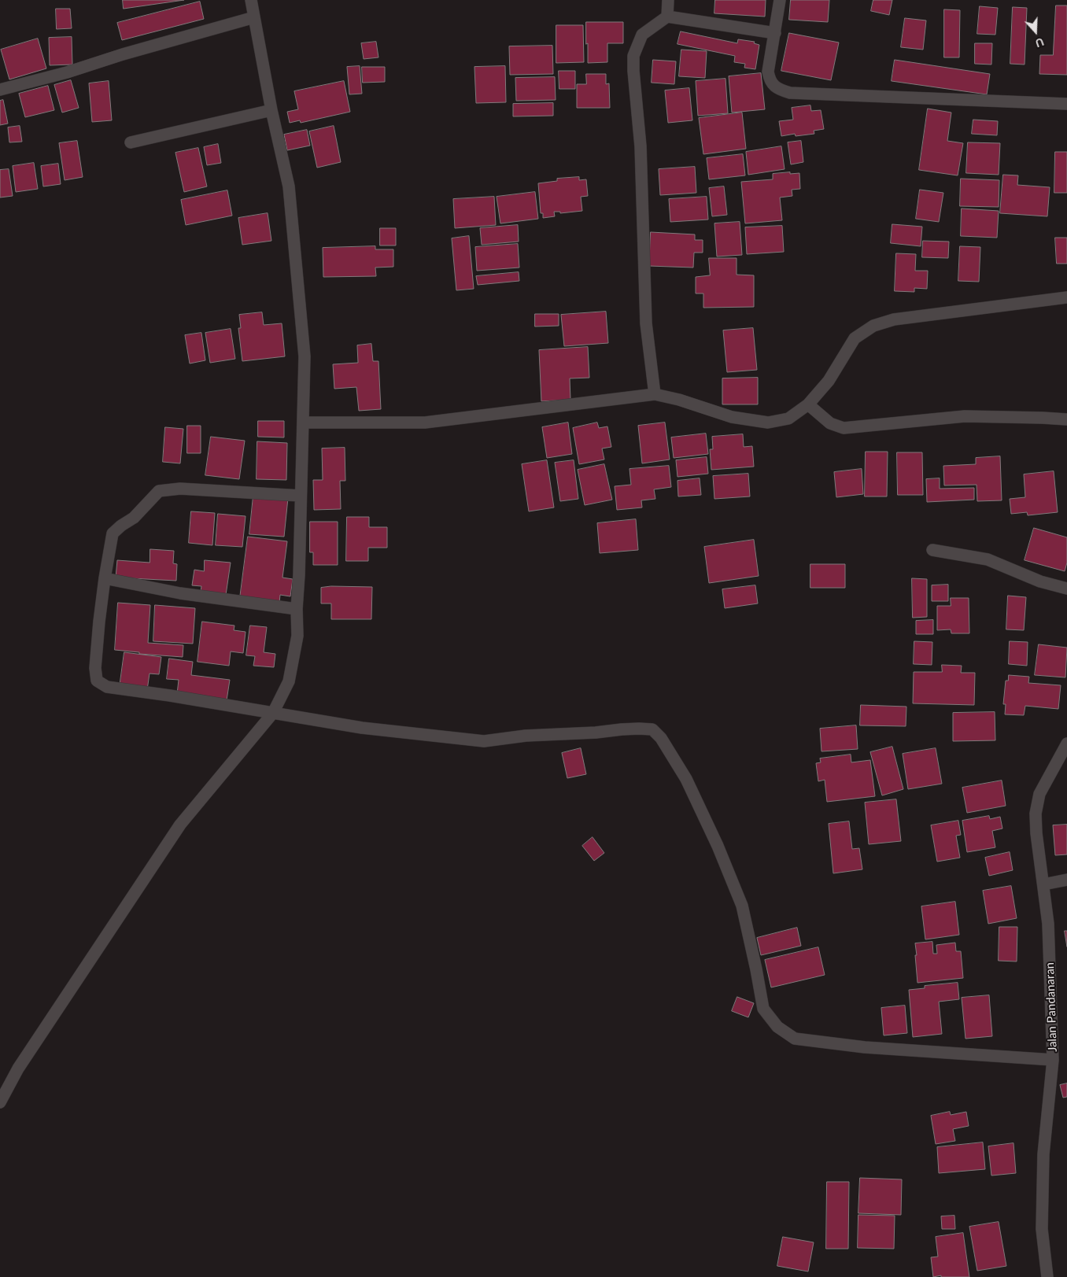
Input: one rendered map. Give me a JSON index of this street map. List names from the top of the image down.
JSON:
{
  "streets": {
    "street": ["Jalan Pandanaran"]
  },
  "north": "bottom"
}
